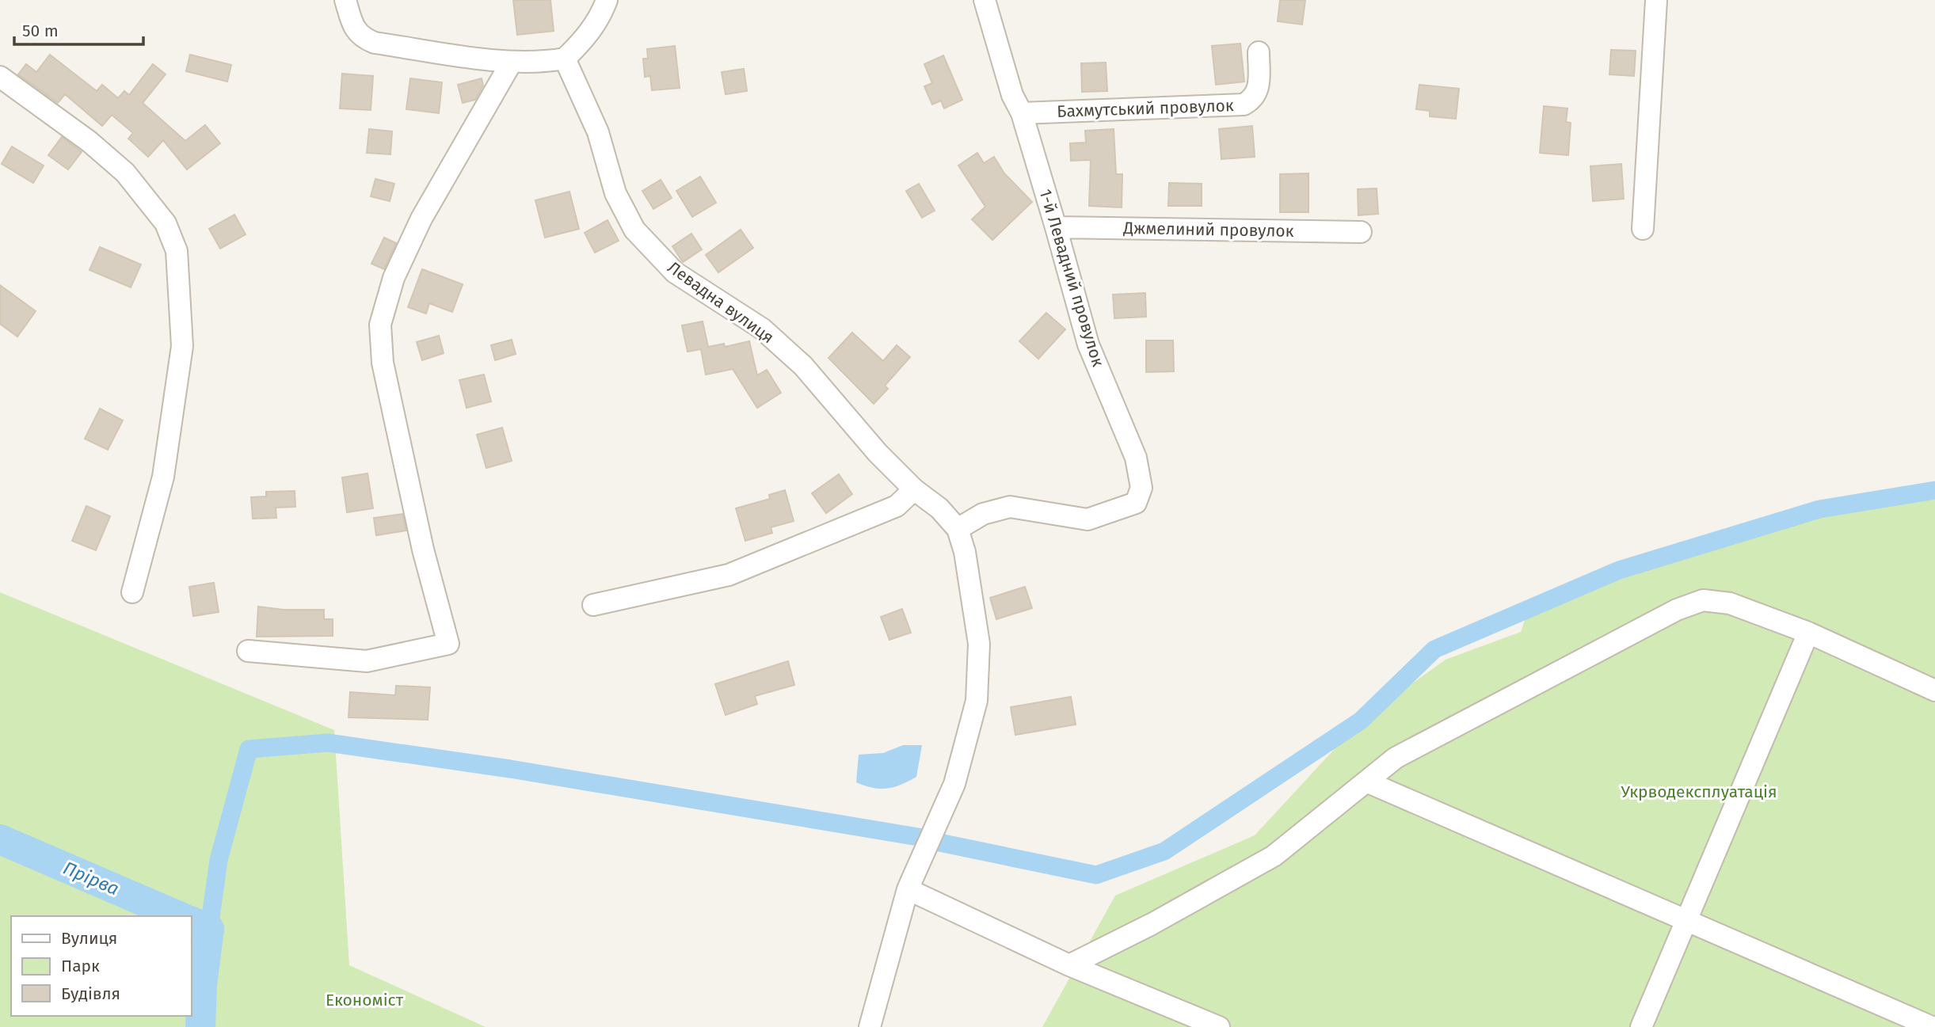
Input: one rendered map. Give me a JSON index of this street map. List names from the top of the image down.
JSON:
{
  "streets": {
    "street": [
      "Бахмутський провулок",
      "Джмелиний провулок",
      "1-й Левадний провулок",
      "Левадна вулиця"
    ]
  },
  "crossings": [
    ["Бахмутський провулок", "1-й Левадний провулок"],
    ["Джмелиний провулок", "1-й Левадний провулок"],
    ["1-й Левадний провулок", "Левадна вулиця"]
  ],
  "water": ["Прірва"],
  "parks": ["Укрводексплуатація", "Економіст"],
  "legend": ["Вулиця", "Парк", "Будівля"],
  "scale_bar": "50 m"
}
